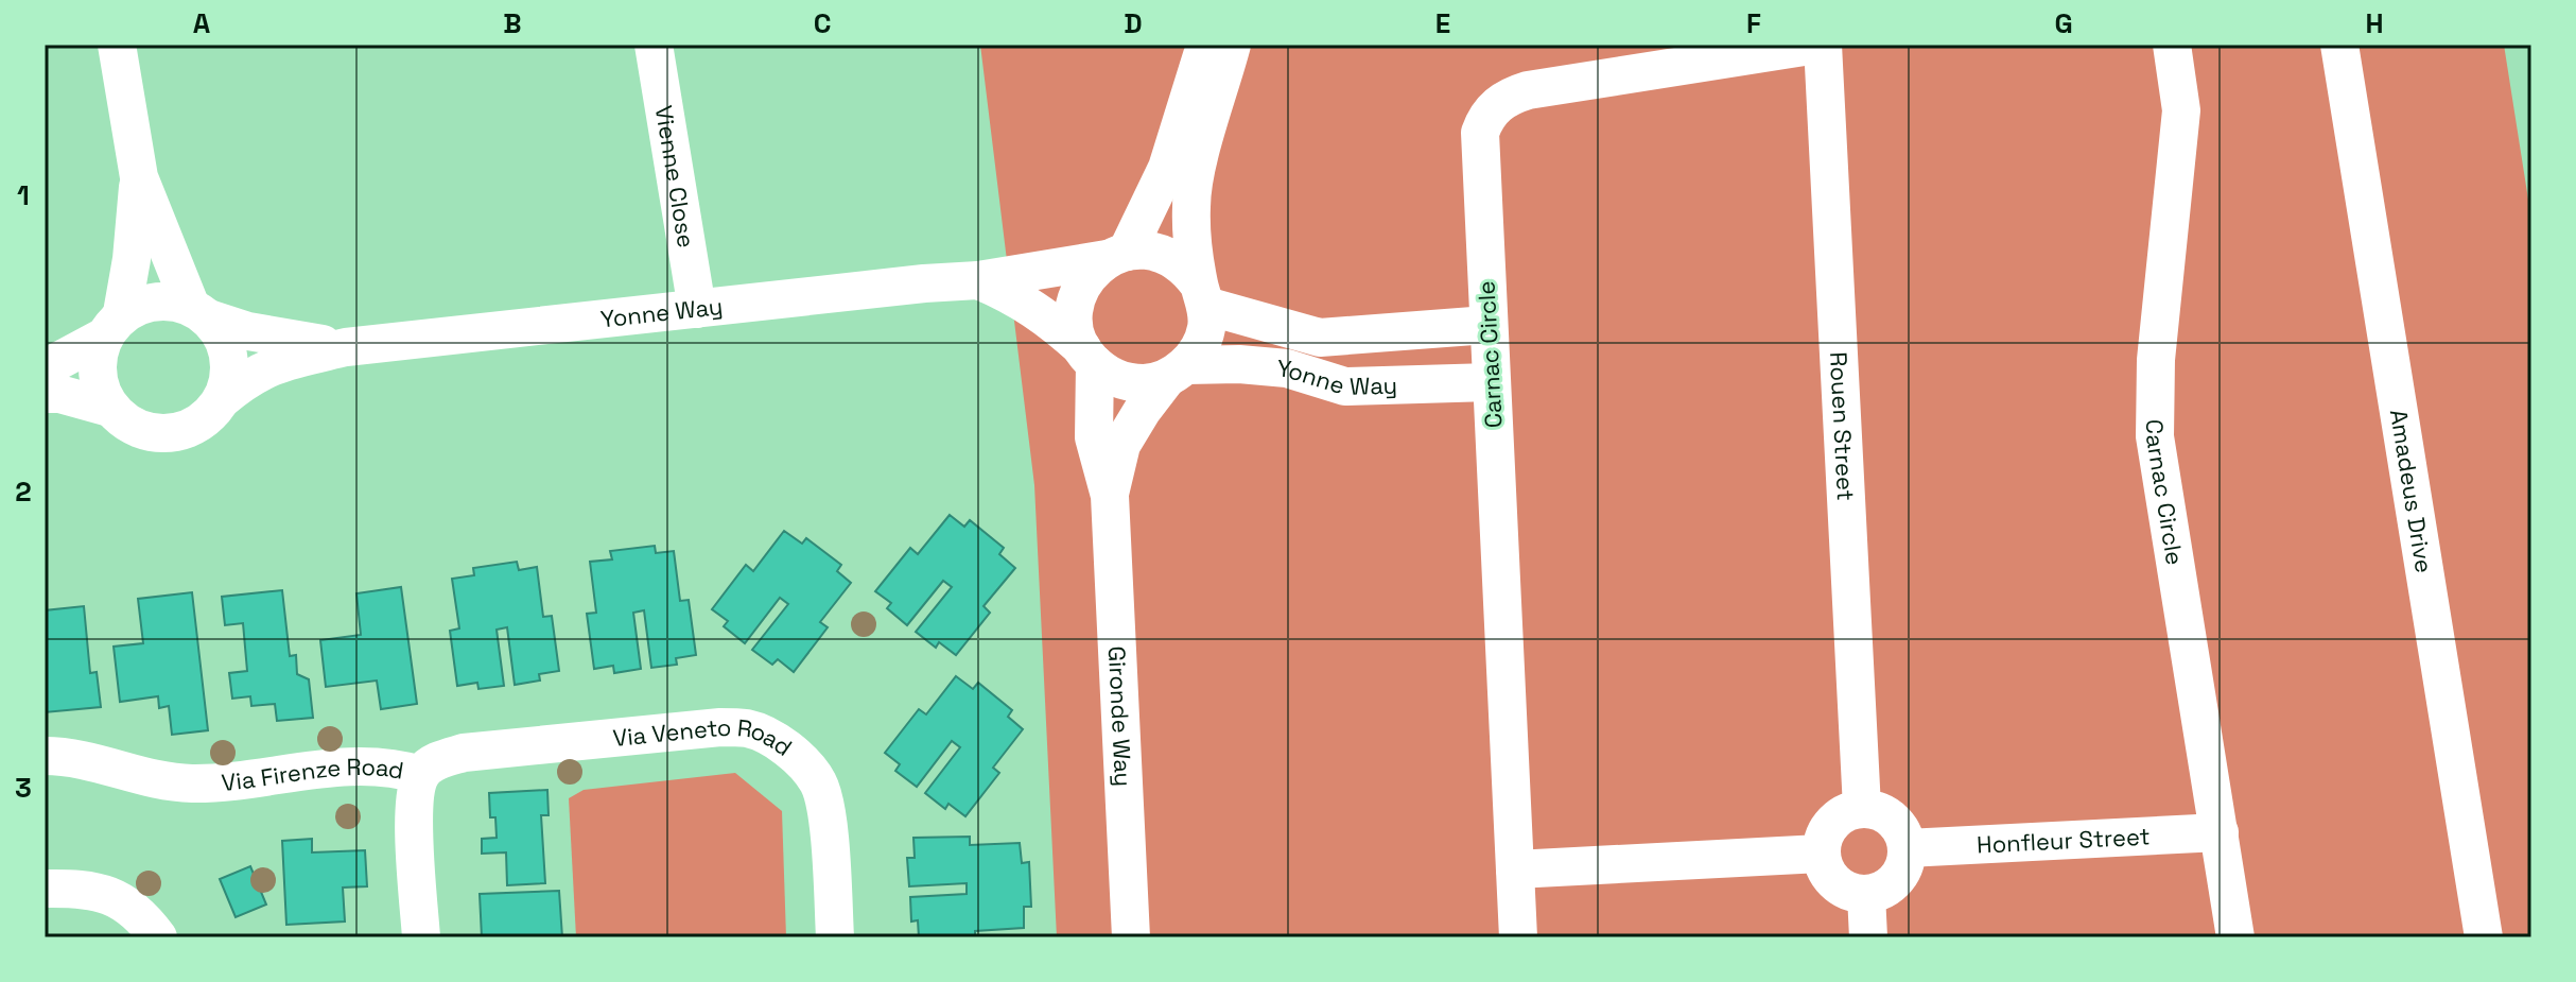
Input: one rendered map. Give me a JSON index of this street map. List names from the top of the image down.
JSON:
{
  "streets": {
    "street": [
      "Vienne Close",
      "Yonne Way",
      "Carnac Circle",
      "Rouen Street",
      "Amadeus Drive",
      "Gironde Way",
      "Via Veneto Road",
      "Via Firenze Road",
      "Honfleur Street"
    ]
  },
  "crossings": [
    ["Vienne Close", "Yonne Way"],
    ["Yonne Way", "Carnac Circle"],
    ["Carnac Circle", "Rouen Street"],
    ["Carnac Circle", "Honfleur Street"],
    ["Rouen Street", "Honfleur Street"],
    ["Via Veneto Road", "Via Firenze Road"]
  ],
  "grid": {
    "columns": [
      "A",
      "B",
      "C",
      "D",
      "E",
      "F",
      "G",
      "H"
    ],
    "rows": ["1", "2", "3"]
  }
}
